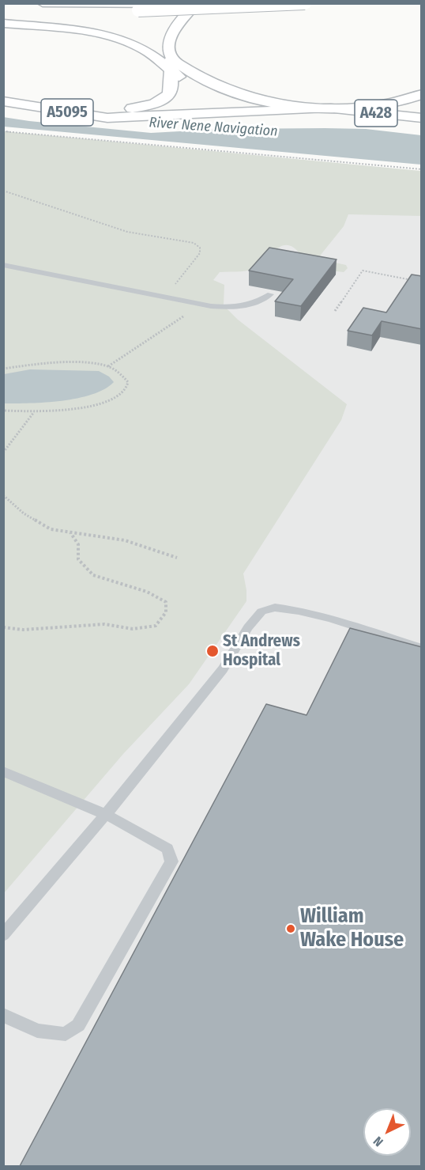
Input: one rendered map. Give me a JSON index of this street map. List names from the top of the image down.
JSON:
{
  "streets": {
    "main road": ["A5095", "A428"]
  },
  "crossings": [
    ["A5095", "A428"]
  ],
  "water": ["River Nene Navigation"],
  "places": ["St Andrews Hospital", "William Wake House"],
  "north": "bottom left"
}
